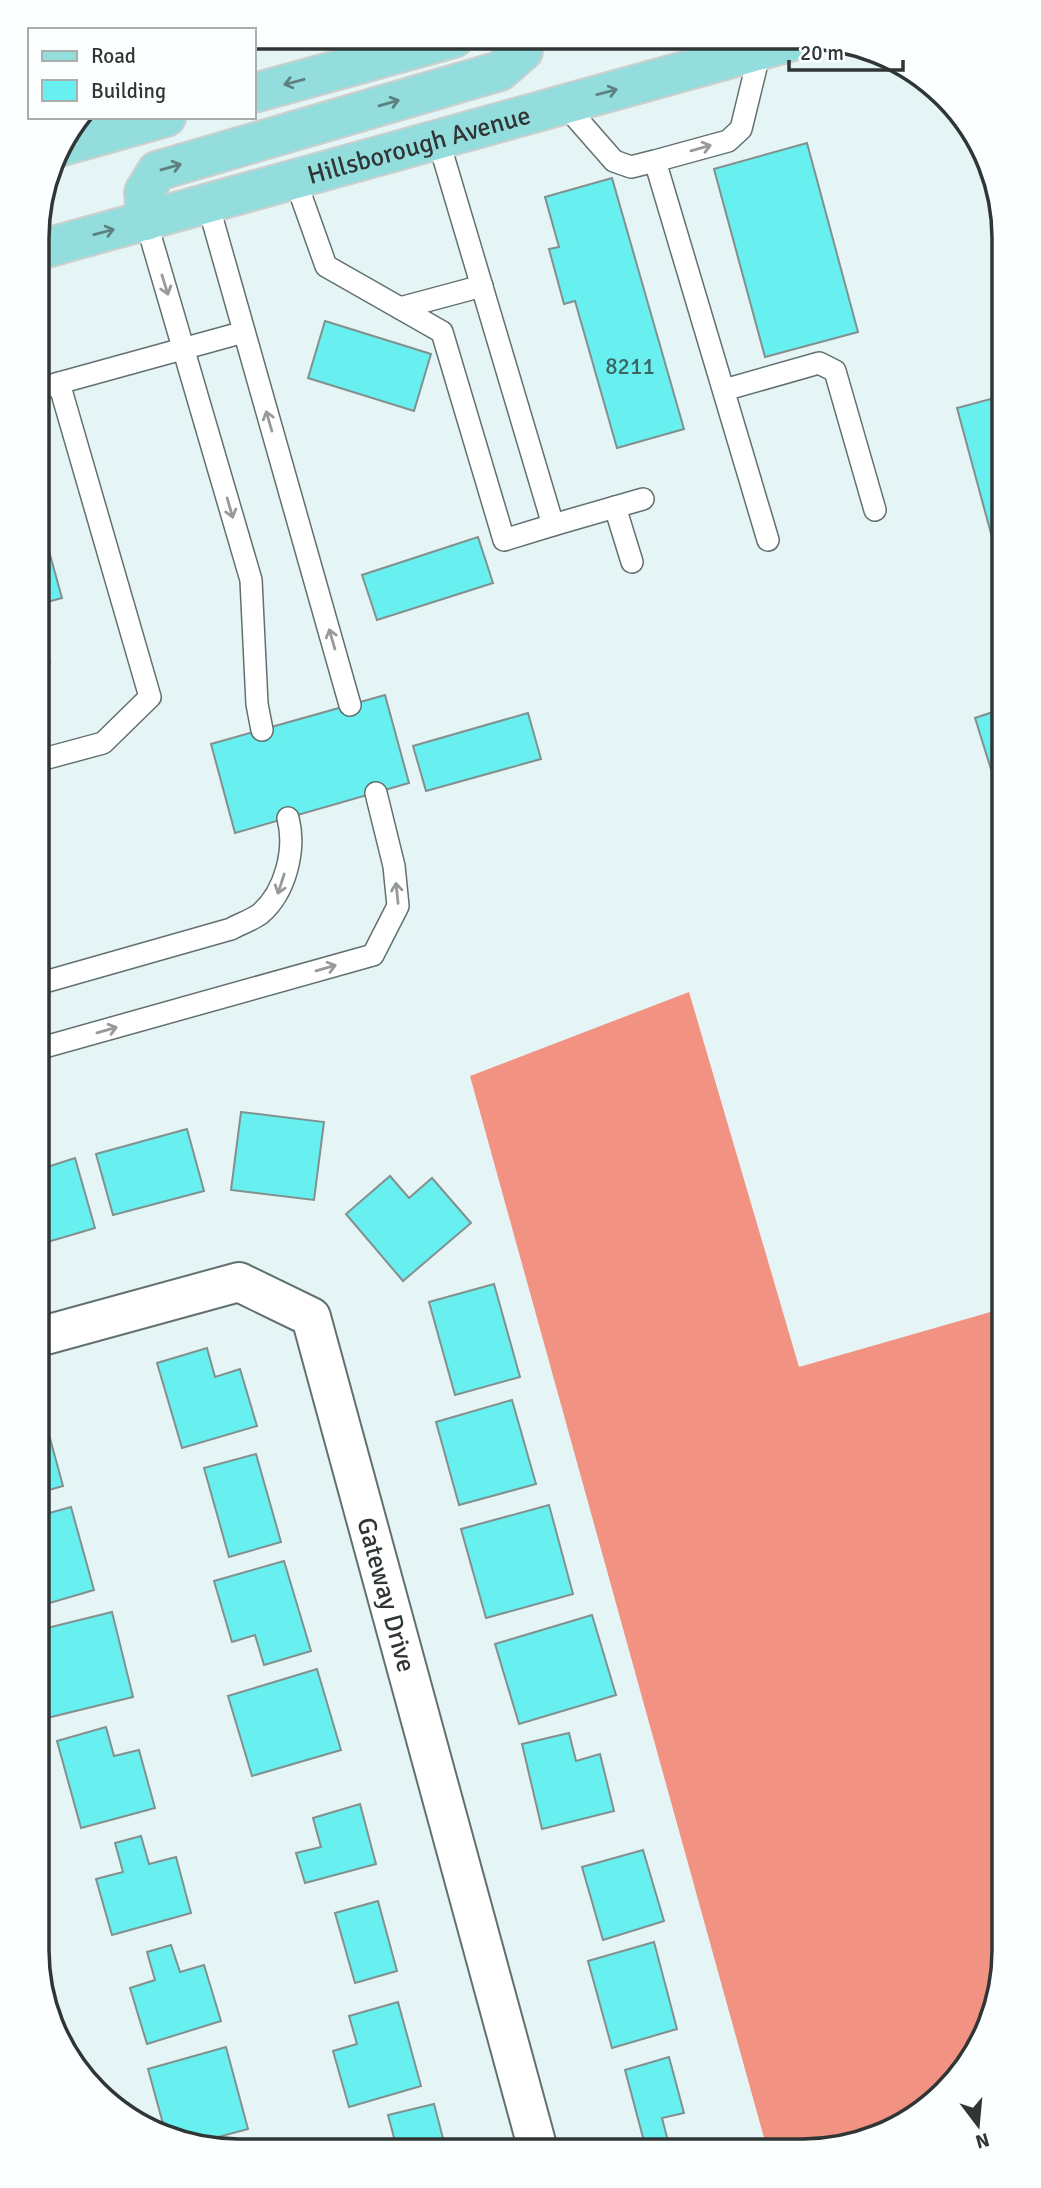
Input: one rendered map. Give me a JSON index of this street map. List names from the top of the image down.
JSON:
{
  "streets": {
    "main road": ["Hillsborough Avenue"],
    "street": ["Gateway Drive"]
  },
  "one_way": ["Hillsborough Avenue"],
  "house_numbers": ["8211"],
  "legend": ["Road", "Building"],
  "scale_bar": "20 m",
  "north": "bottom"
}
